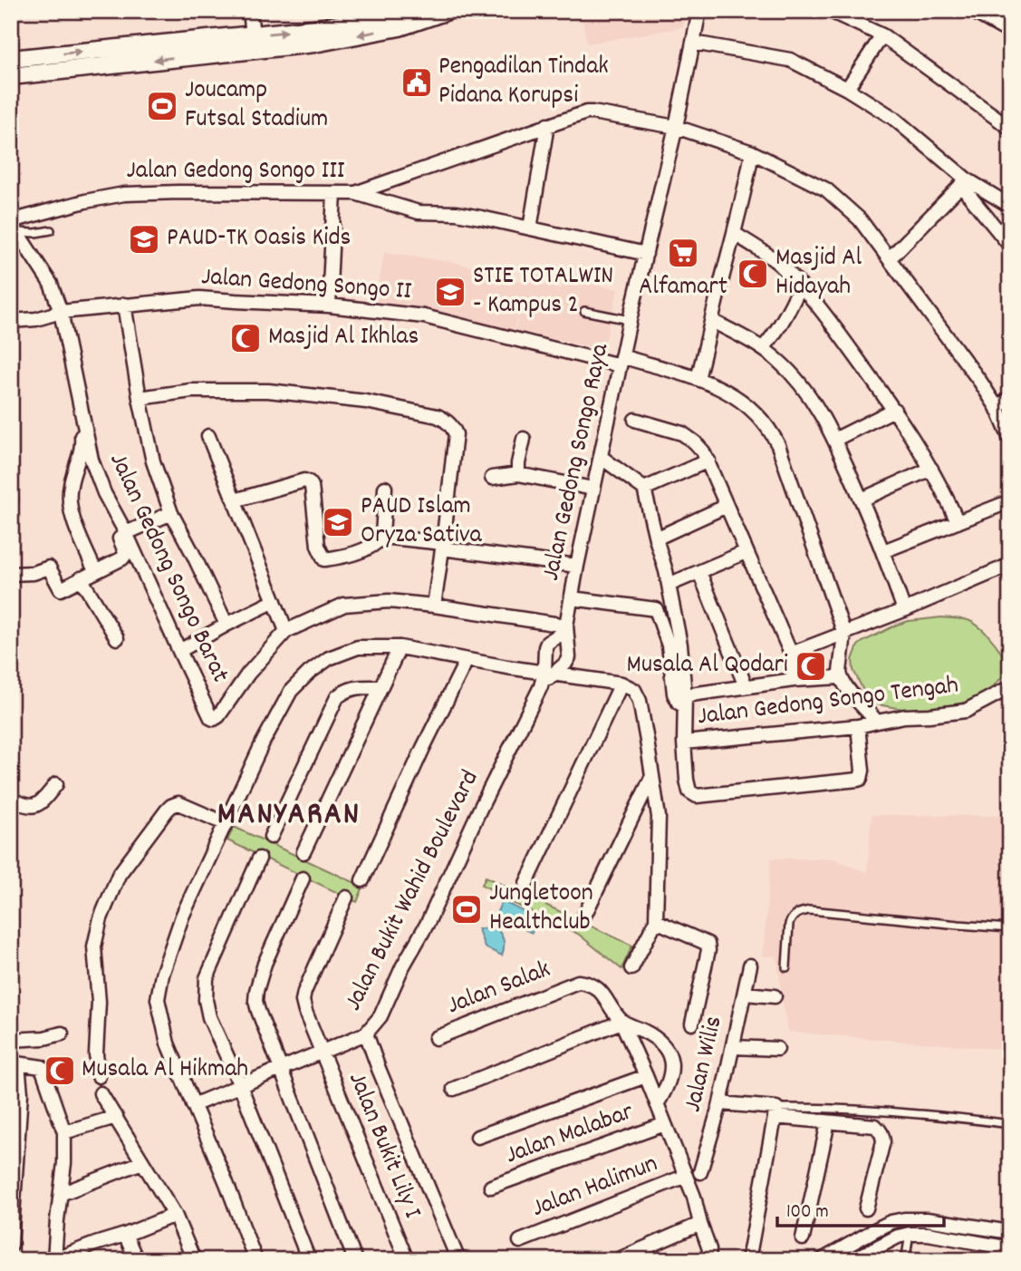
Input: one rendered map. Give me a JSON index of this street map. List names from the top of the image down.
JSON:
{
  "streets": {
    "street": [
      "Jalan Gedong Songo III",
      "Jalan Gedong Songo II",
      "Jalan Gedong Songo Raya",
      "Jalan Gedong Songo Barat",
      "Jalan Gedong Songo Tengah",
      "Jalan Bukit Wahid Boulevard",
      "Jalan Salak",
      "Jalan Wilis",
      "Jalan Malabar",
      "Jalan Bukit Lily I",
      "Jalan Halimun"
    ]
  },
  "crossings": [
    ["Jalan Gedong Songo III", "Jalan Gedong Songo Raya"],
    ["Jalan Gedong Songo III", "Jalan Gedong Songo Barat"],
    ["Jalan Gedong Songo II", "Jalan Gedong Songo Raya"],
    ["Jalan Gedong Songo II", "Jalan Gedong Songo Barat"],
    ["Jalan Gedong Songo Raya", "Jalan Bukit Wahid Boulevard"]
  ],
  "districts": ["MANYARAN"],
  "places": {
    "public building": ["Pengadilan Tindak Pidana Korupsi"],
    "sports": ["Joucamp Futsal Stadium", "Jungletoon Healthclub"],
    "school or university": ["PAUD-TK Oasis Kids", "STIE TOTALWIN - Kampus 2", "PAUD Islam Oryza Sativa"],
    "supermarket": ["Alfamart"],
    "mosque": [
      "Masjid Al Hidayah",
      "Masjid Al Ikhlas",
      "Musala Al Qodari",
      "Musala Al Hikmah"
    ]
  },
  "scale_bar": "100 m"
}
